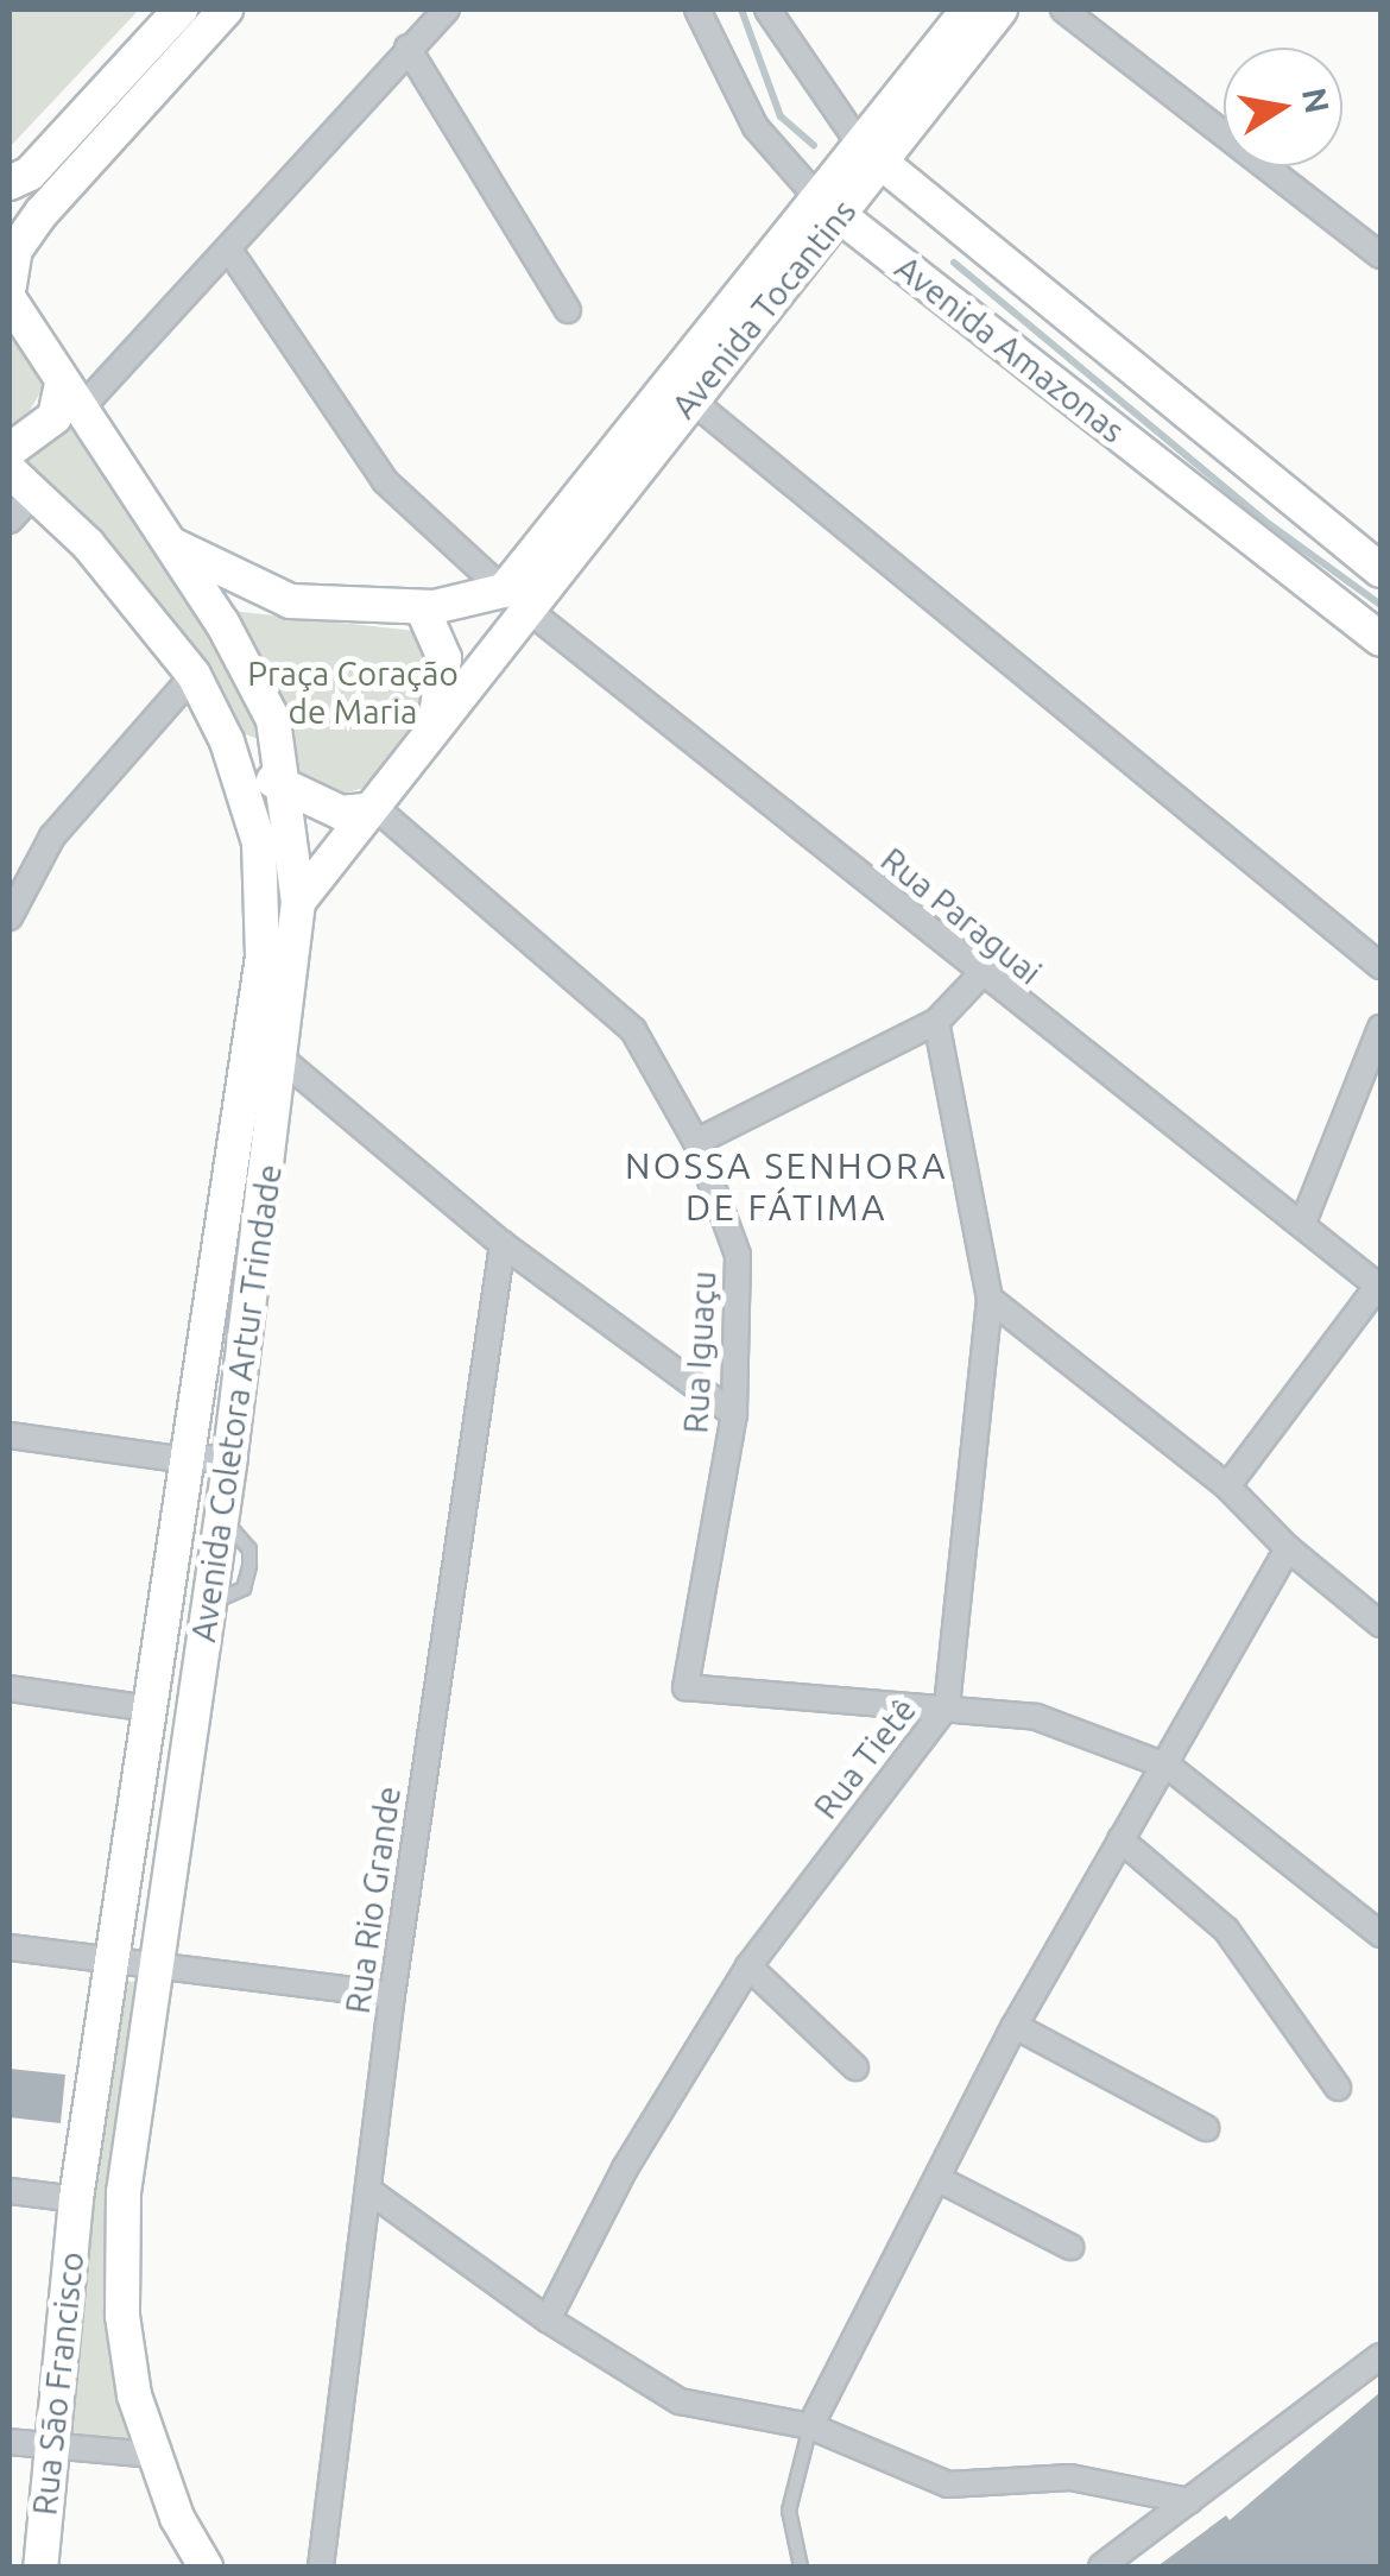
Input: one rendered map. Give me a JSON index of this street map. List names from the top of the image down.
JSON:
{
  "streets": {
    "main road": [
      "Avenida Tocantins",
      "Avenida Amazonas",
      "Avenida Coletora Artur Trindade",
      "Rua São Francisco"
    ],
    "street": [
      "Rua Paraguai",
      "Rua Iguaçu",
      "Rua Tietê",
      "Rua Rio Grande"
    ]
  },
  "crossings": [
    ["Avenida Tocantins", "Avenida Amazonas"],
    ["Avenida Tocantins", "Rua Paraguai"],
    ["Rua Iguaçu", "Rua Tietê"],
    ["Avenida Coletora Artur Trindade", "Rua São Francisco"]
  ],
  "districts": ["NOSSA SENHORA DE FÁTIMA"],
  "parks": ["Praça Coração de Maria"],
  "north": "right"
}
